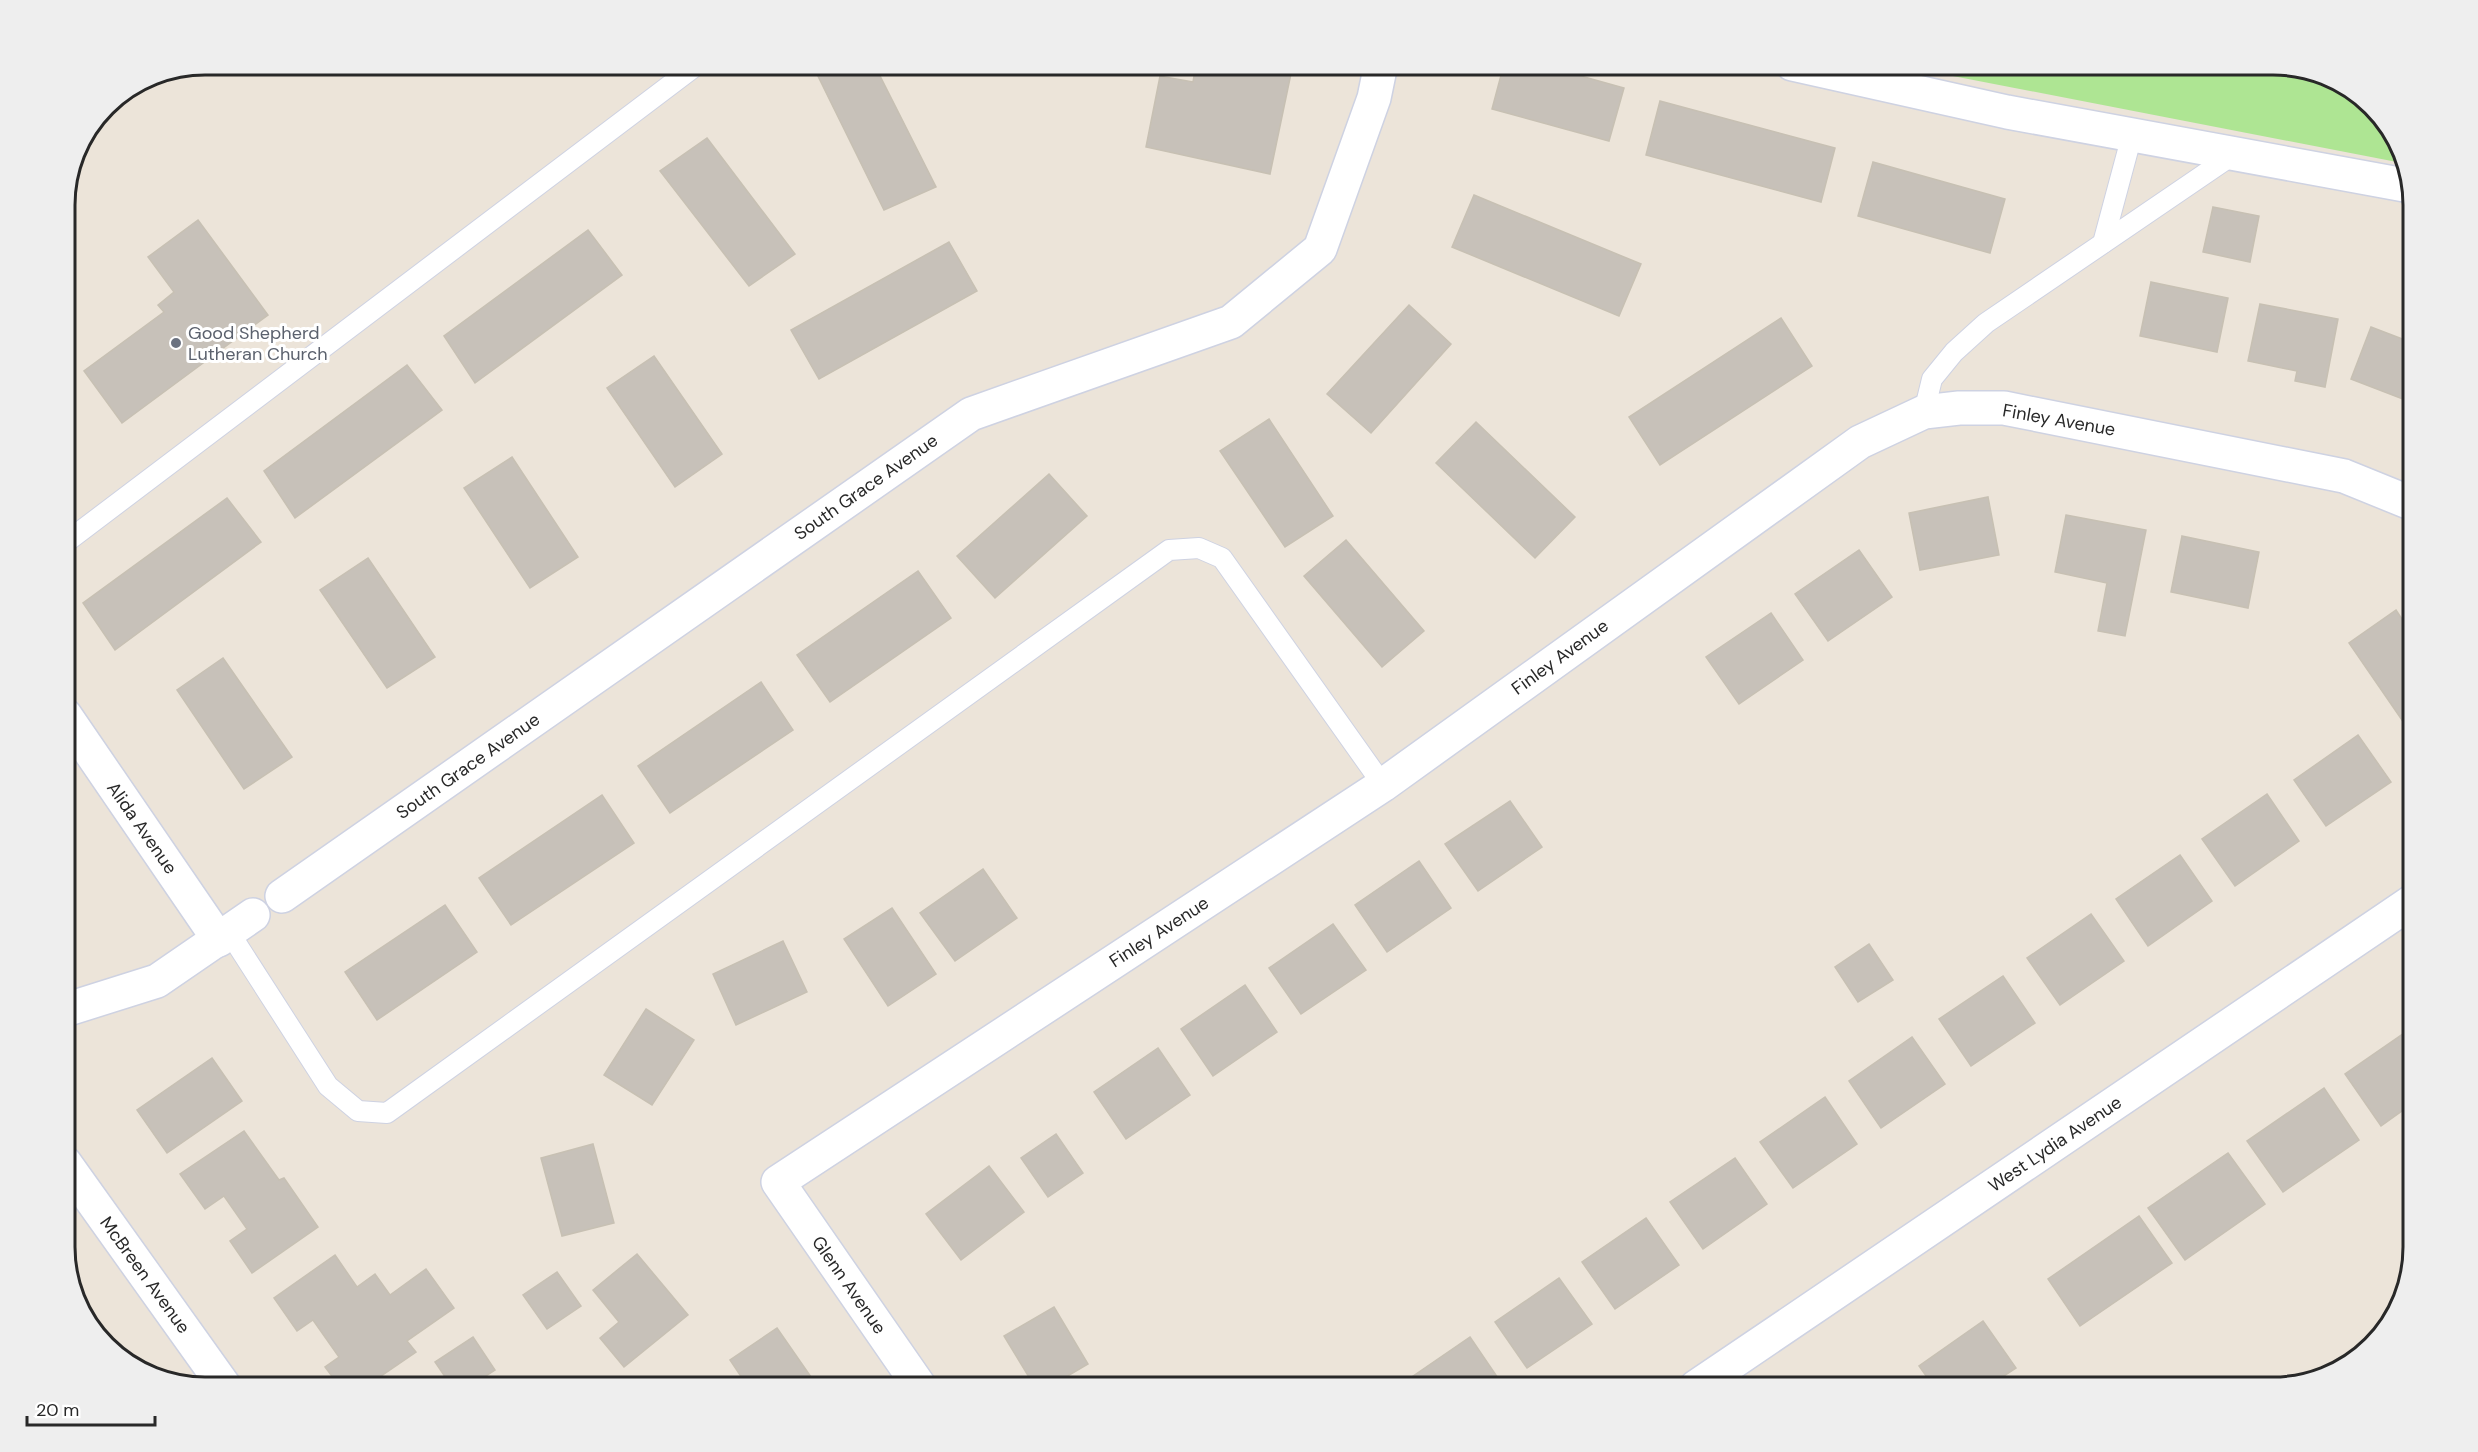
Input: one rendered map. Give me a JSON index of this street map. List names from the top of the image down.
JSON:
{
  "streets": {
    "street": [
      "Finley Avenue",
      "South Grace Avenue",
      "Alida Avenue",
      "West Lydia Avenue",
      "McBreen Avenue",
      "Glenn Avenue"
    ]
  },
  "crossings": [
    ["Finley Avenue", "Glenn Avenue"]
  ],
  "places": ["Good Shepherd Lutheran Church"],
  "scale_bar": "20 m"
}
